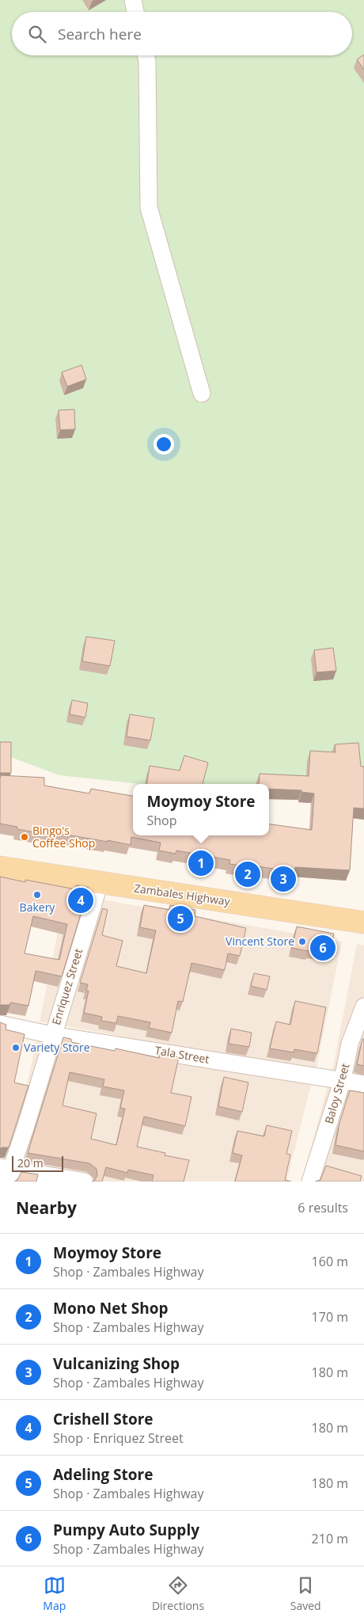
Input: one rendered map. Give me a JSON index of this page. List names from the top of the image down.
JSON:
{
  "streets": {
    "main road": ["Zambales Highway"],
    "street": ["Enriquez Street", "Tala Street", "Baloy Street"]
  },
  "crossings": [
    ["Zambales Highway", "Enriquez Street"],
    ["Enriquez Street", "Tala Street"],
    ["Tala Street", "Baloy Street"]
  ],
  "places": [
    "Bingo's Coffee Shop",
    "Bakery",
    "Vincent Store",
    "Variety Store"
  ],
  "scale_bar": "20 m",
  "page": {
    "search": "Search here",
    "popup": ["Moymoy Store", "Shop"],
    "pins": [
      "1",
      "2",
      "3",
      "4",
      "5",
      "6"
    ],
    "scale": "20 m",
    "heading": ["Nearby", "6 results"],
    "list": [
      {
        "mark": "1",
        "name": "Moymoy Store",
        "note": "Shop · Zambales Highway",
        "value": "160 m"
      },
      {
        "mark": "2",
        "name": "Mono Net Shop",
        "note": "Shop · Zambales Highway",
        "value": "170 m"
      },
      {
        "mark": "3",
        "name": "Vulcanizing Shop",
        "note": "Shop · Zambales Highway",
        "value": "180 m"
      },
      {
        "mark": "4",
        "name": "Crishell Store",
        "note": "Shop · Enriquez Street",
        "value": "180 m"
      },
      {
        "mark": "5",
        "name": "Adeling Store",
        "note": "Shop · Zambales Highway",
        "value": "180 m"
      },
      {
        "mark": "6",
        "name": "Pumpy Auto Supply",
        "note": "Shop · Zambales Highway",
        "value": "210 m"
      }
    ],
    "nav": ["Map", "Directions", "Saved"]
  }
}
